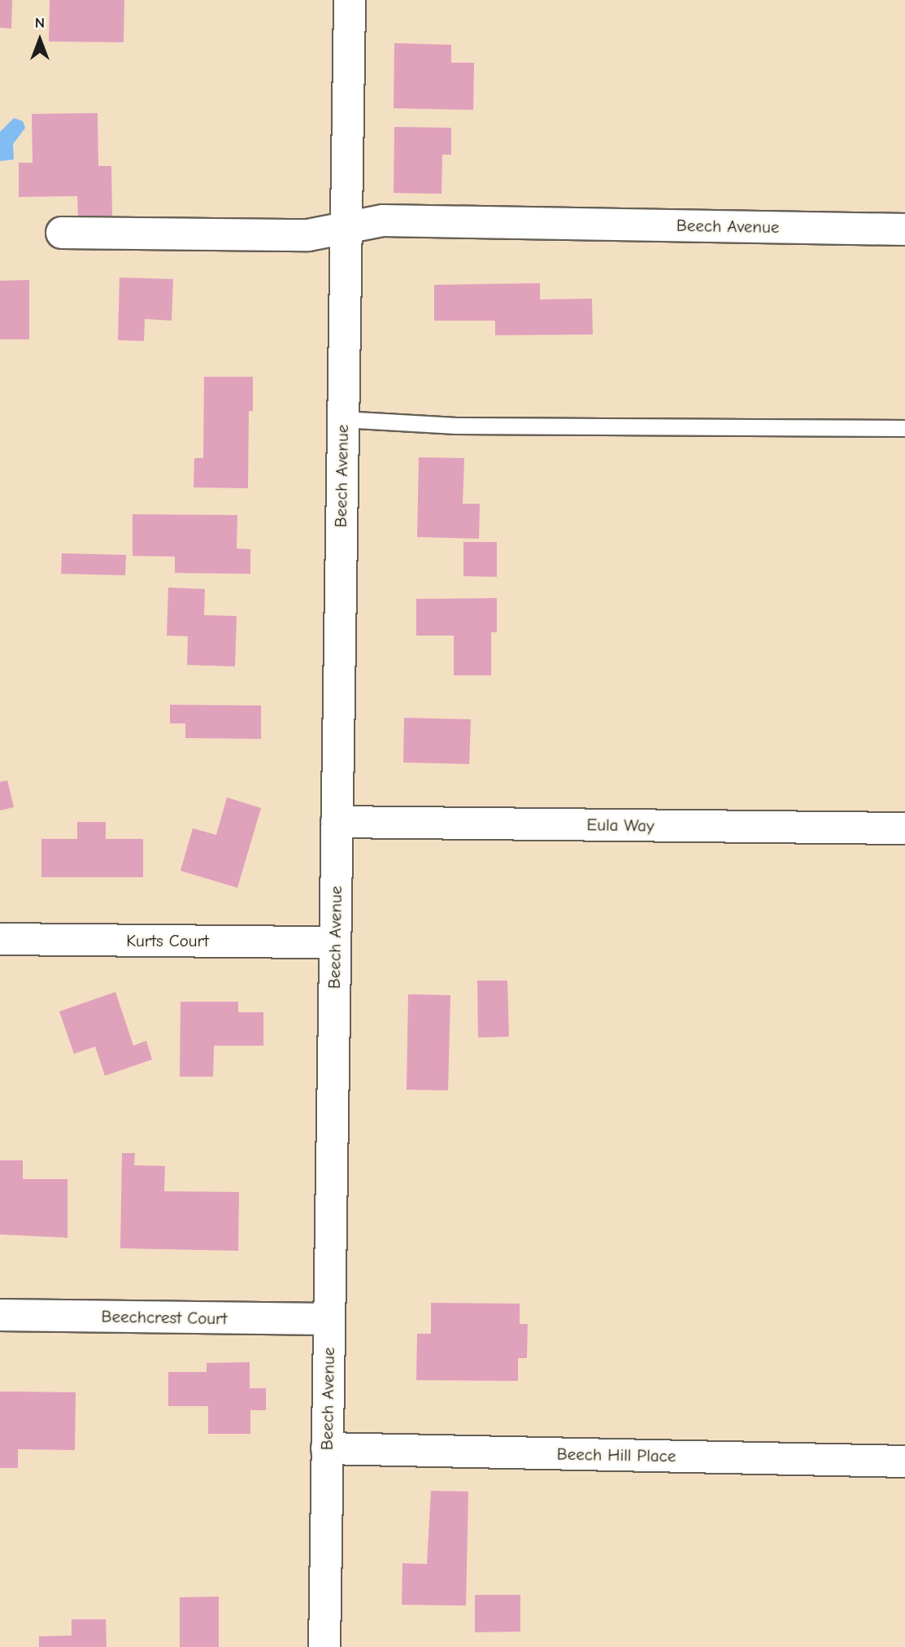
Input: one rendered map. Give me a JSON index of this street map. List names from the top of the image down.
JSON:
{
  "streets": {
    "street": [
      "Beech Avenue",
      "Eula Way",
      "Kurts Court",
      "Beechcrest Court",
      "Beech Hill Place"
    ]
  },
  "crossings": [
    ["Beech Avenue", "Eula Way"],
    ["Beech Avenue", "Kurts Court"],
    ["Beech Avenue", "Beechcrest Court"],
    ["Beech Avenue", "Beech Hill Place"]
  ],
  "north": "top"
}
